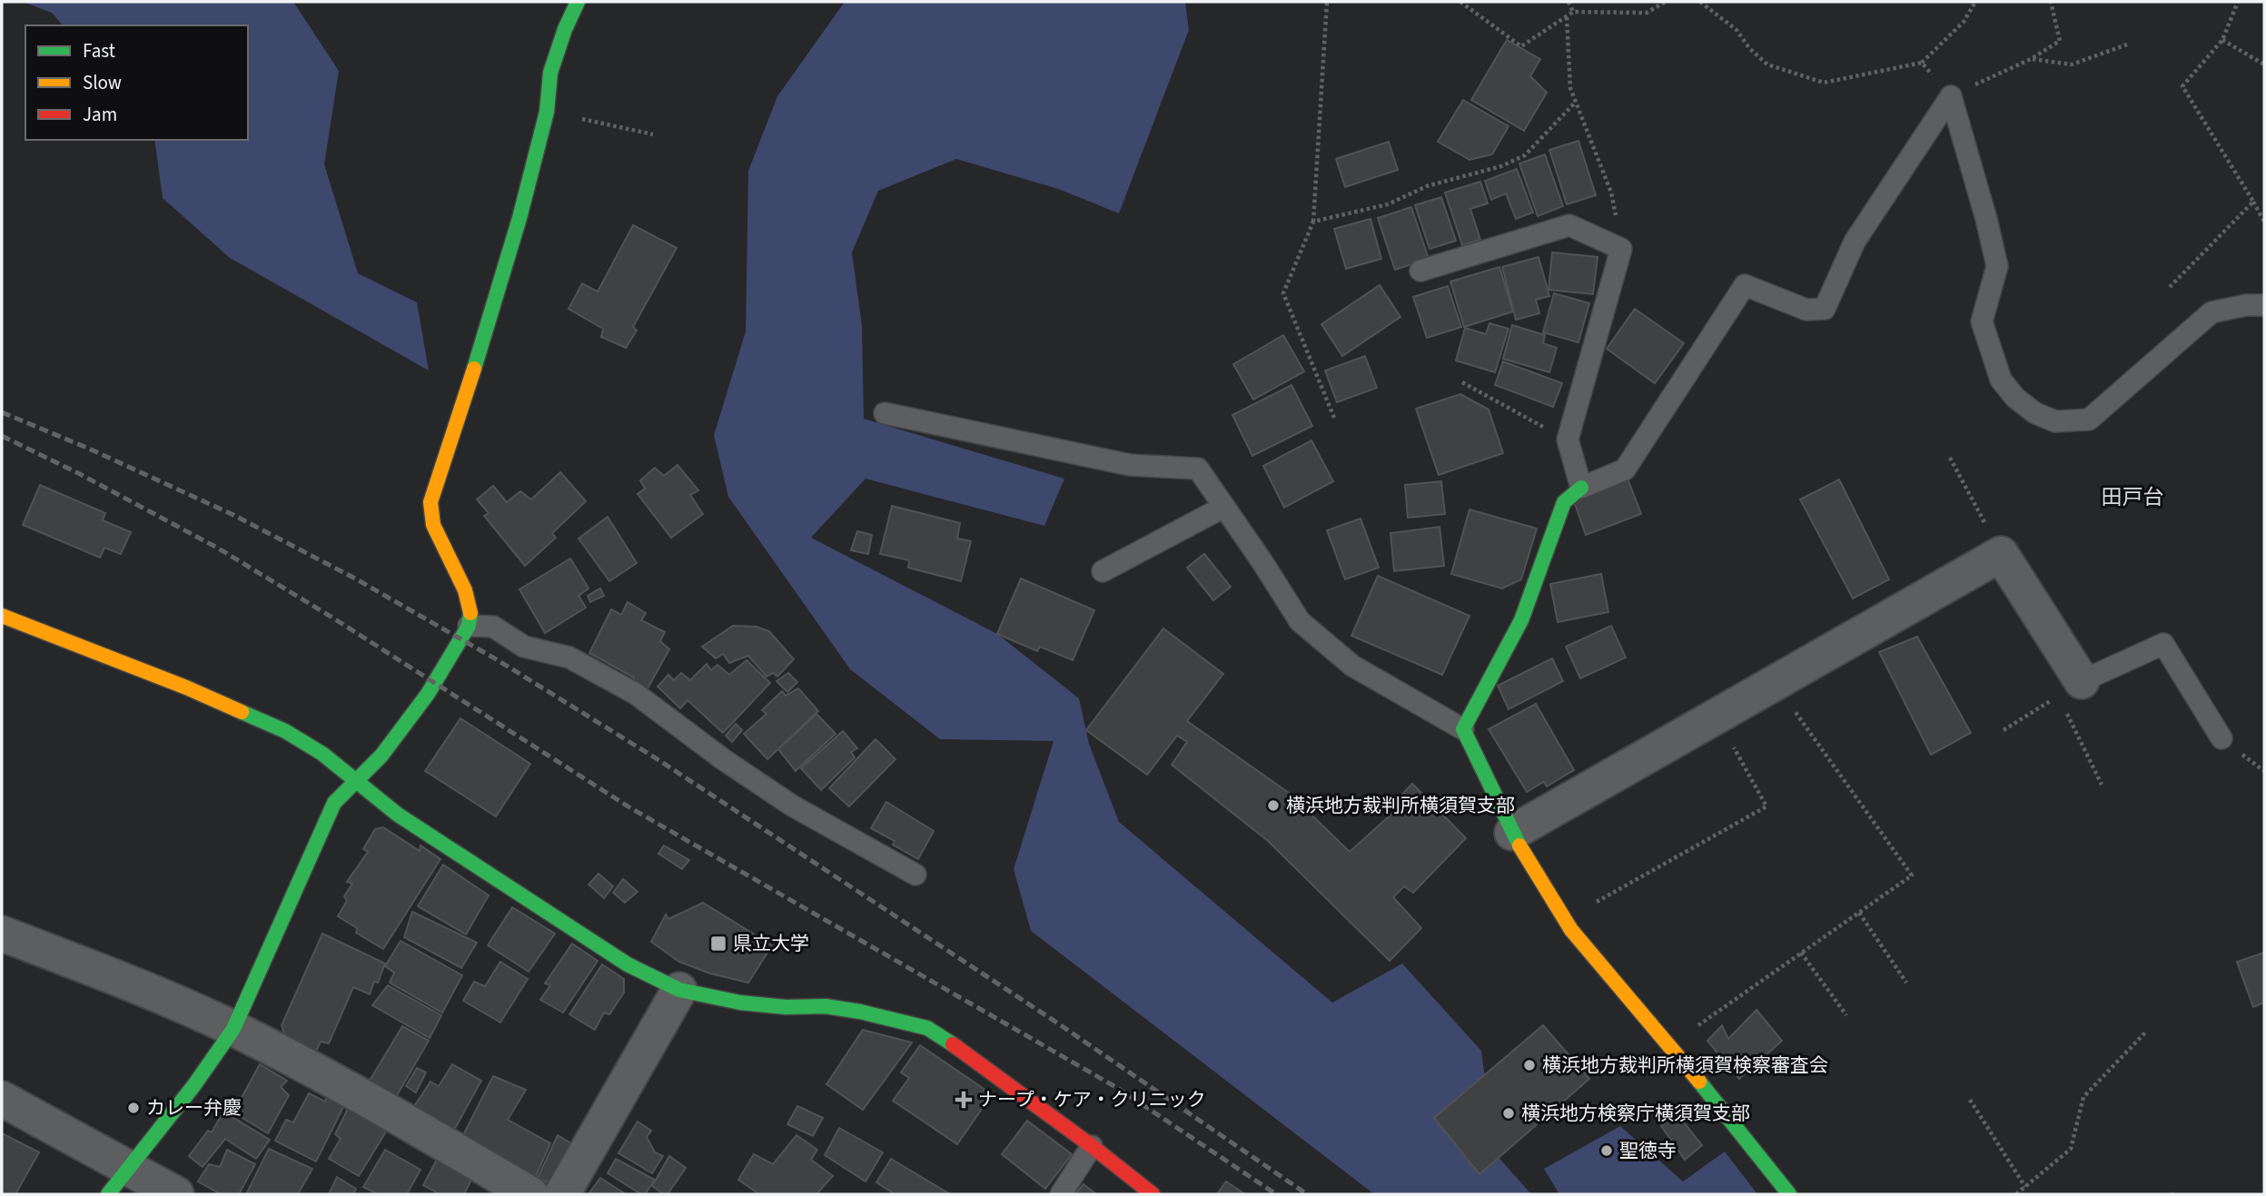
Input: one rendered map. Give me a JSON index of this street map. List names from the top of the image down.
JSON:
{
  "districts": ["田戸台"],
  "places": {
    "other": [
      "横浜地方裁判所横須賀支部",
      "横浜地方裁判所横須賀検察審査会",
      "カレー弁慶",
      "横浜地方検察庁横須賀支部",
      "聖徳寺"
    ],
    "transit": ["県立大学"],
    "health": ["ナープ・ケア・クリニック"]
  },
  "legend": ["Fast", "Slow", "Jam"]
}
